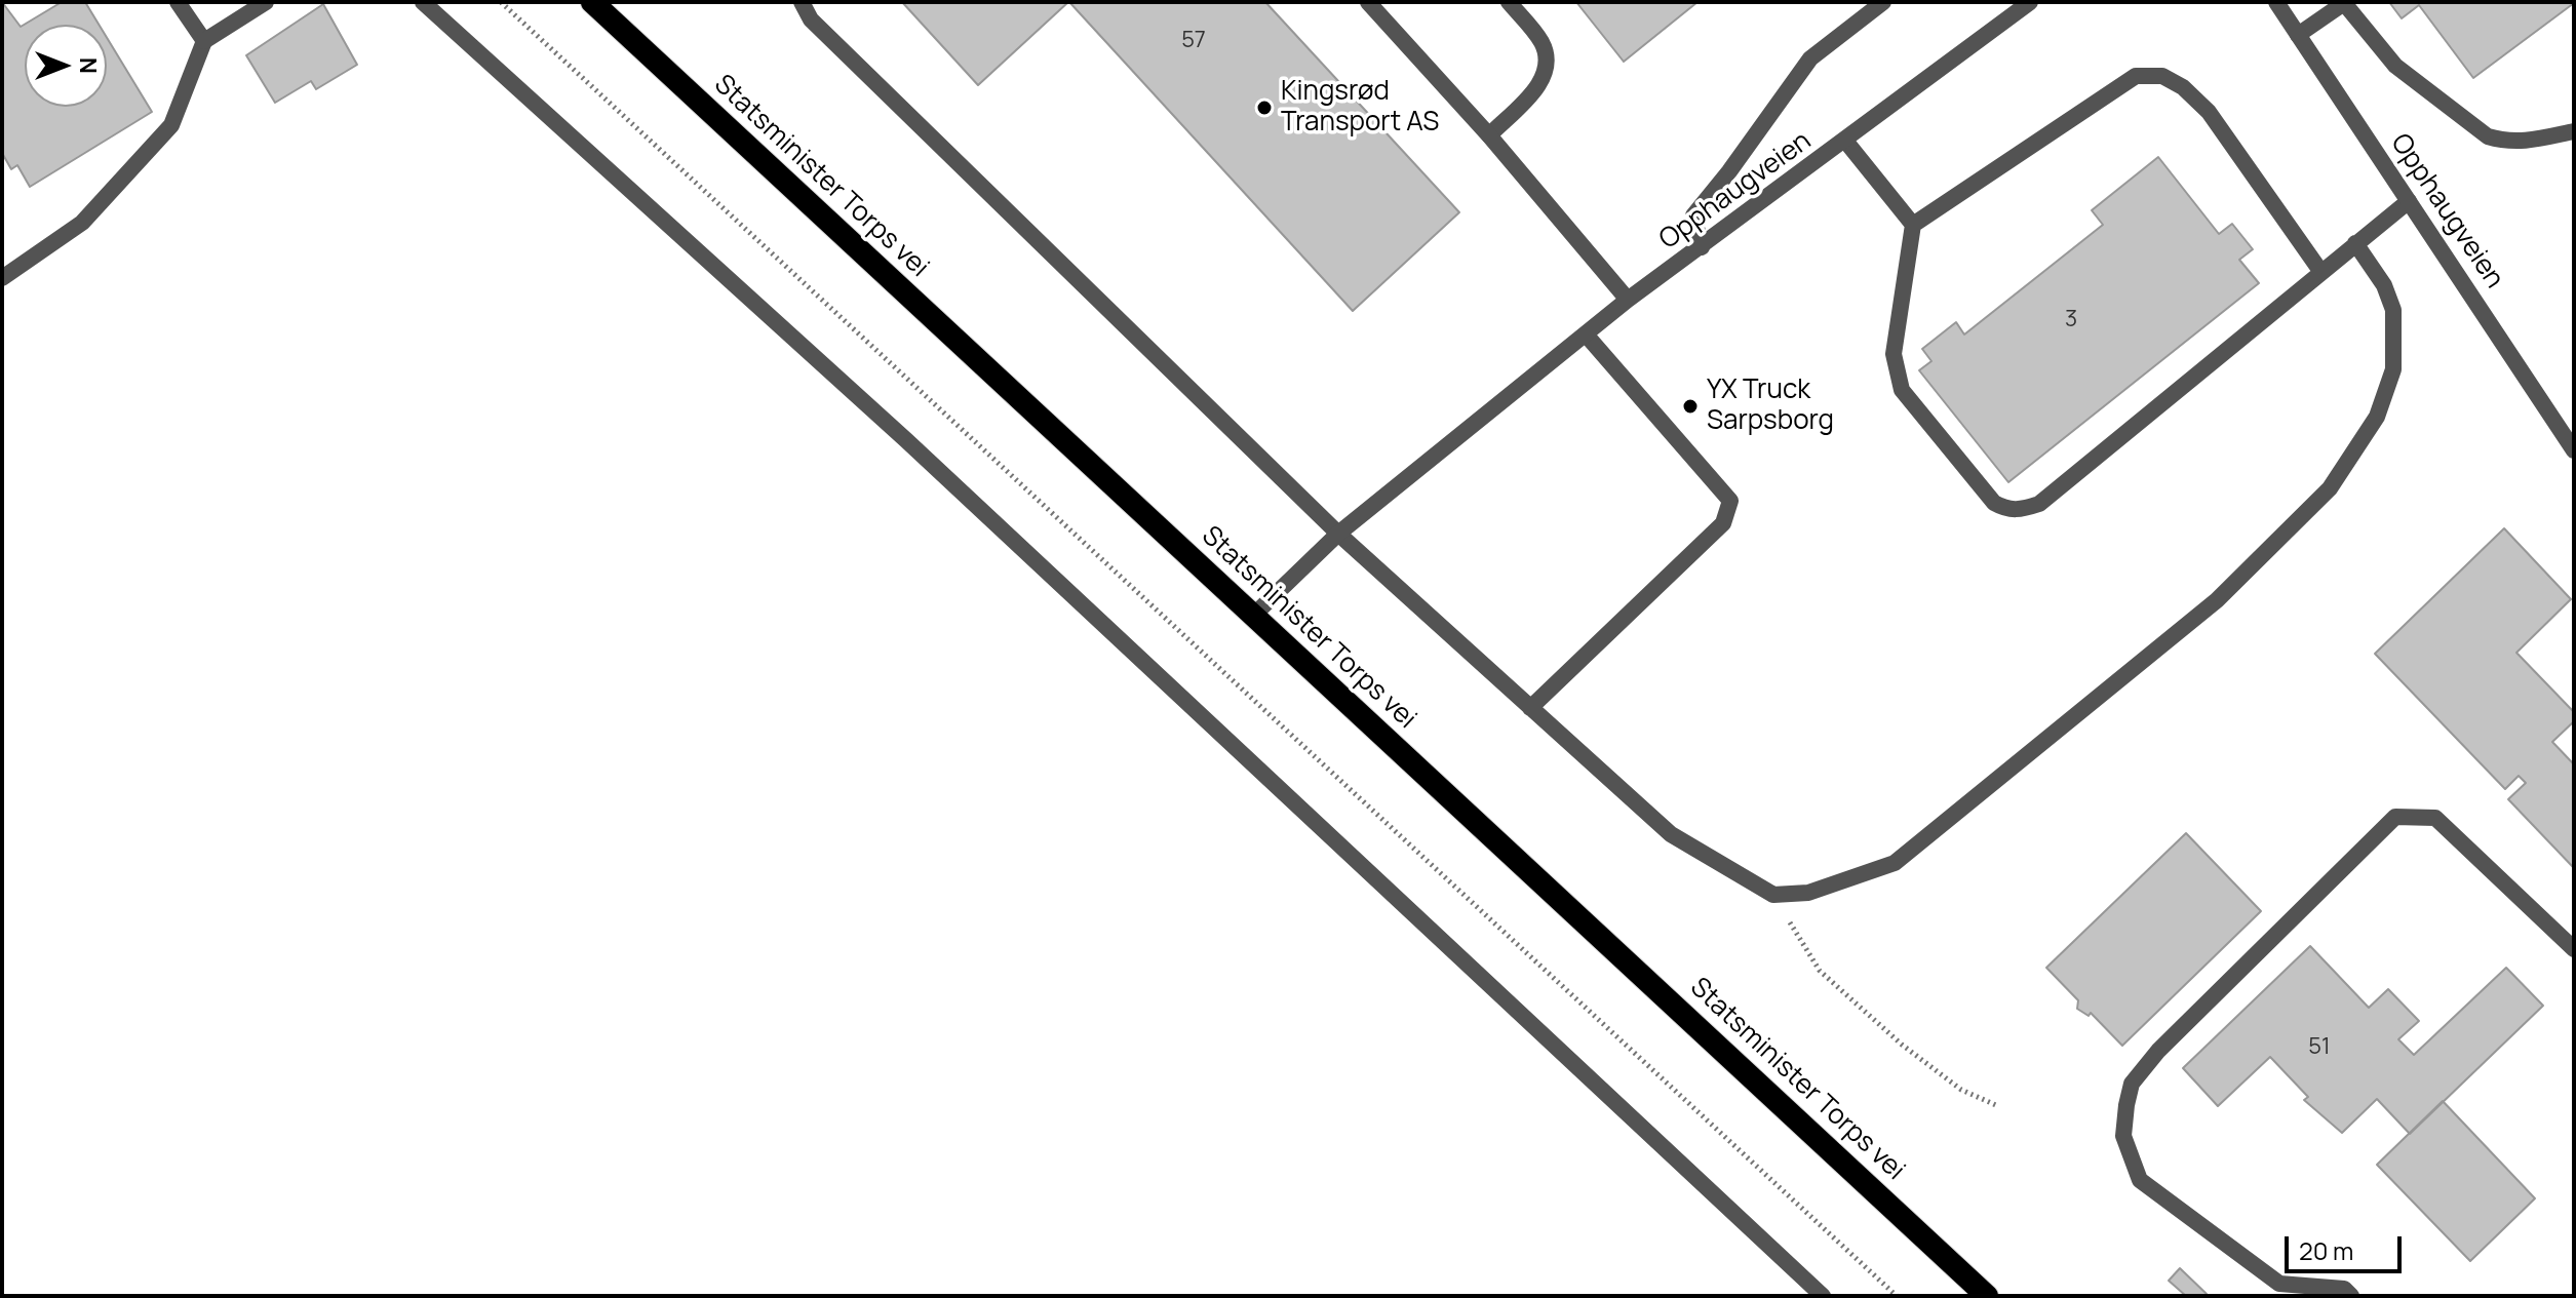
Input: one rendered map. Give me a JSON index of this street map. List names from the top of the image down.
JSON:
{
  "streets": {
    "highway": ["Statsminister Torps vei"],
    "street": ["Opphaugveien"]
  },
  "crossings": [
    ["Statsminister Torps vei", "Opphaugveien"]
  ],
  "places": ["Kingsrød Transport AS", "YX Truck Sarpsborg"],
  "house_numbers": ["57", "3", "51"],
  "scale_bar": "20 m",
  "north": "right"
}
